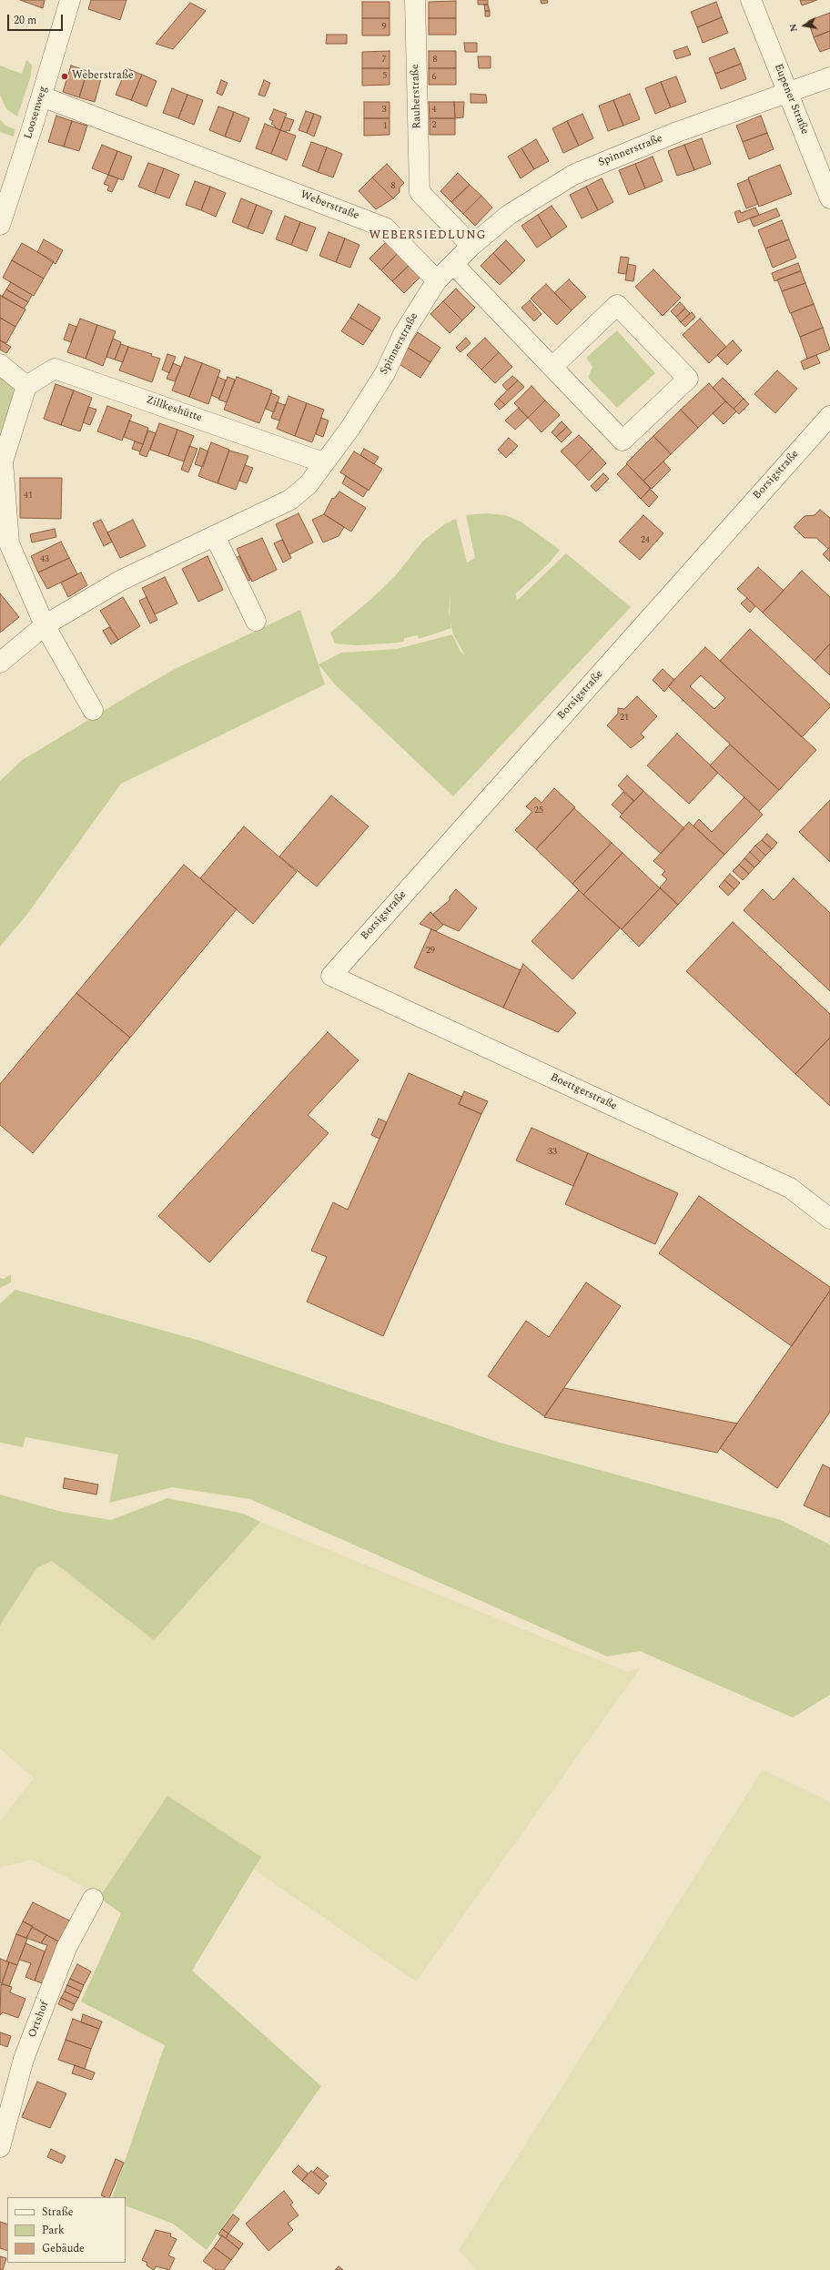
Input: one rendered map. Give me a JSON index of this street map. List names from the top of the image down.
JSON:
{
  "streets": {
    "street": [
      "Rauherstraße",
      "Eupener Straße",
      "Loosenweg",
      "Spinnerstraße",
      "Weberstraße",
      "Zillkeshütte",
      "Borsigstraße",
      "Boettgerstraße",
      "Ortshof"
    ]
  },
  "crossings": [
    ["Rauherstraße", "Spinnerstraße"],
    ["Eupener Straße", "Spinnerstraße"],
    ["Loosenweg", "Weberstraße"],
    ["Spinnerstraße", "Weberstraße"],
    ["Spinnerstraße", "Zillkeshütte"],
    ["Borsigstraße", "Boettgerstraße"]
  ],
  "districts": ["WEBERSIEDLUNG"],
  "places": ["Weberstraße"],
  "house_numbers": [
    "9",
    "7",
    "8",
    "5",
    "6",
    "3",
    "4",
    "2",
    "1",
    "8",
    "41",
    "24",
    "43",
    "21",
    "25",
    "29",
    "33"
  ],
  "legend": ["Straße", "Park", "Gebäude"],
  "scale_bar": "20 m",
  "north": "left"
}
